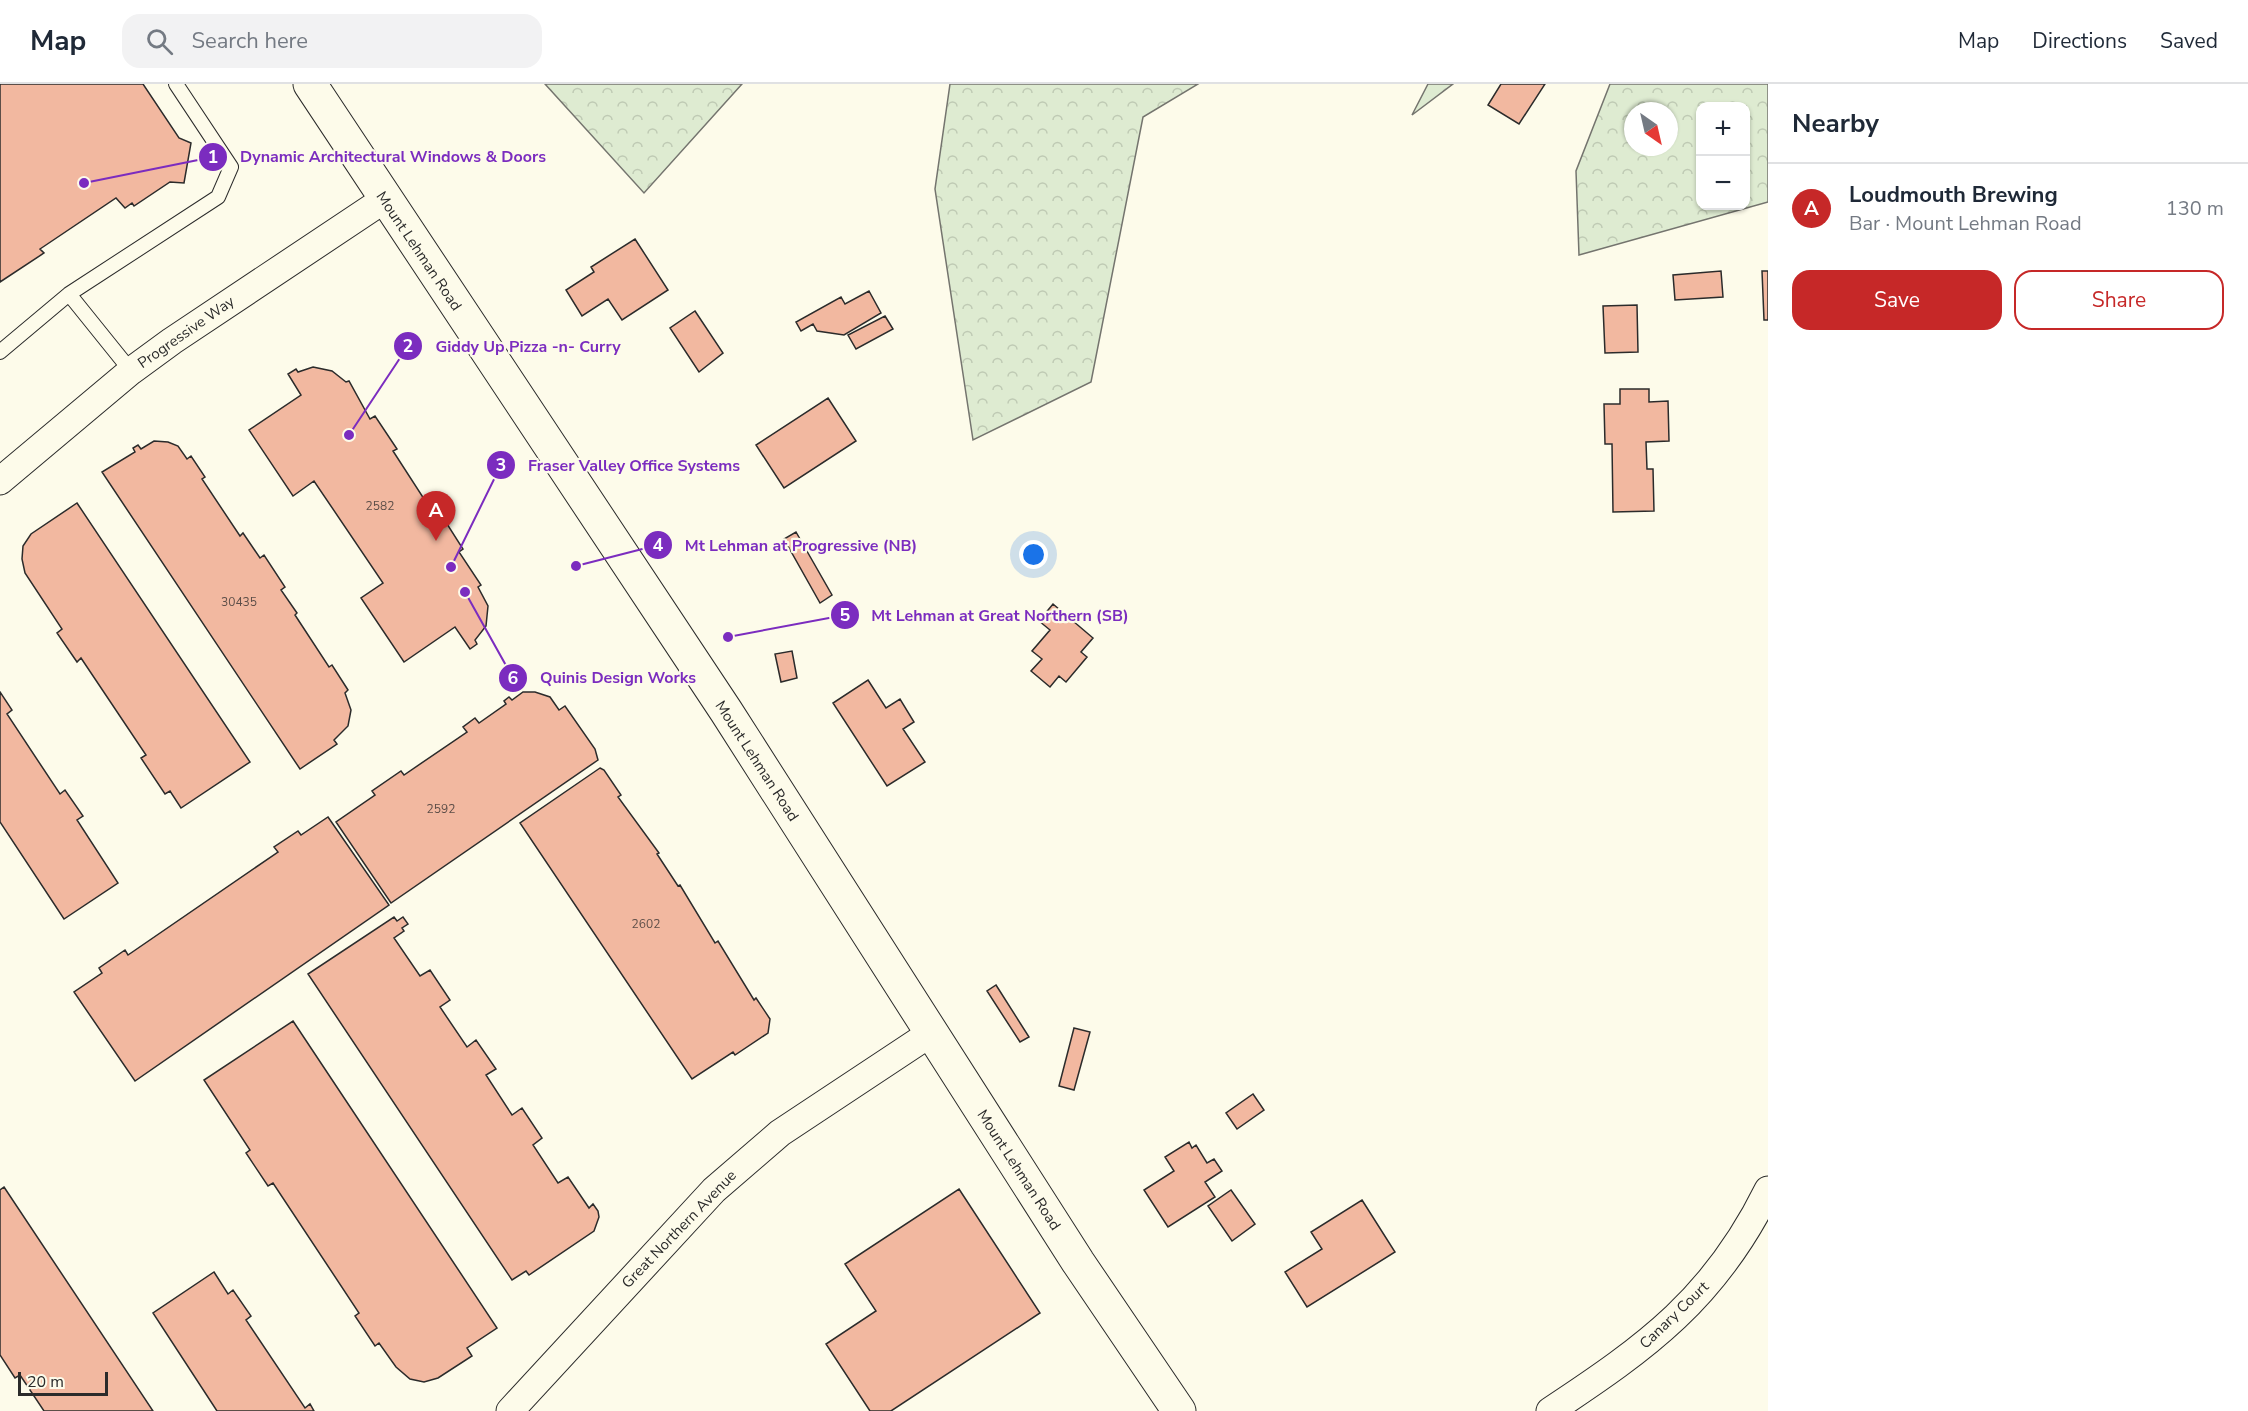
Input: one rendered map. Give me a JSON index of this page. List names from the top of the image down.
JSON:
{
  "streets": {
    "main road": ["Mount Lehman Road"],
    "street": ["Progressive Way", "Great Northern Avenue", "Canary Court"]
  },
  "crossings": [
    ["Mount Lehman Road", "Progressive Way"],
    ["Mount Lehman Road", "Great Northern Avenue"]
  ],
  "places": [
    "Dynamic Architectural Windows & Doors",
    "Giddy Up Pizza -n- Curry",
    "Mt Lehman at Progressive (NB)",
    "Fraser Valley Office Systems",
    "Quinis Design Works",
    "Mt Lehman at Great Northern (SB)"
  ],
  "house_numbers": [
    "2582",
    "30435",
    "2592",
    "2602"
  ],
  "scale_bar": "20 m",
  "north": "bottom right",
  "page": {
    "header": "Map",
    "search": "Search here",
    "nav": ["Map", "Directions", "Saved"],
    "heading": "Nearby",
    "map_buttons": ["+", "−"],
    "list": [
      {
        "mark": "A",
        "name": "Loudmouth Brewing",
        "note": "Bar · Mount Lehman Road",
        "value": "130 m"
      }
    ],
    "buttons": ["Save", "Share"],
    "pins": "A",
    "scale": "20 m"
  }
}
